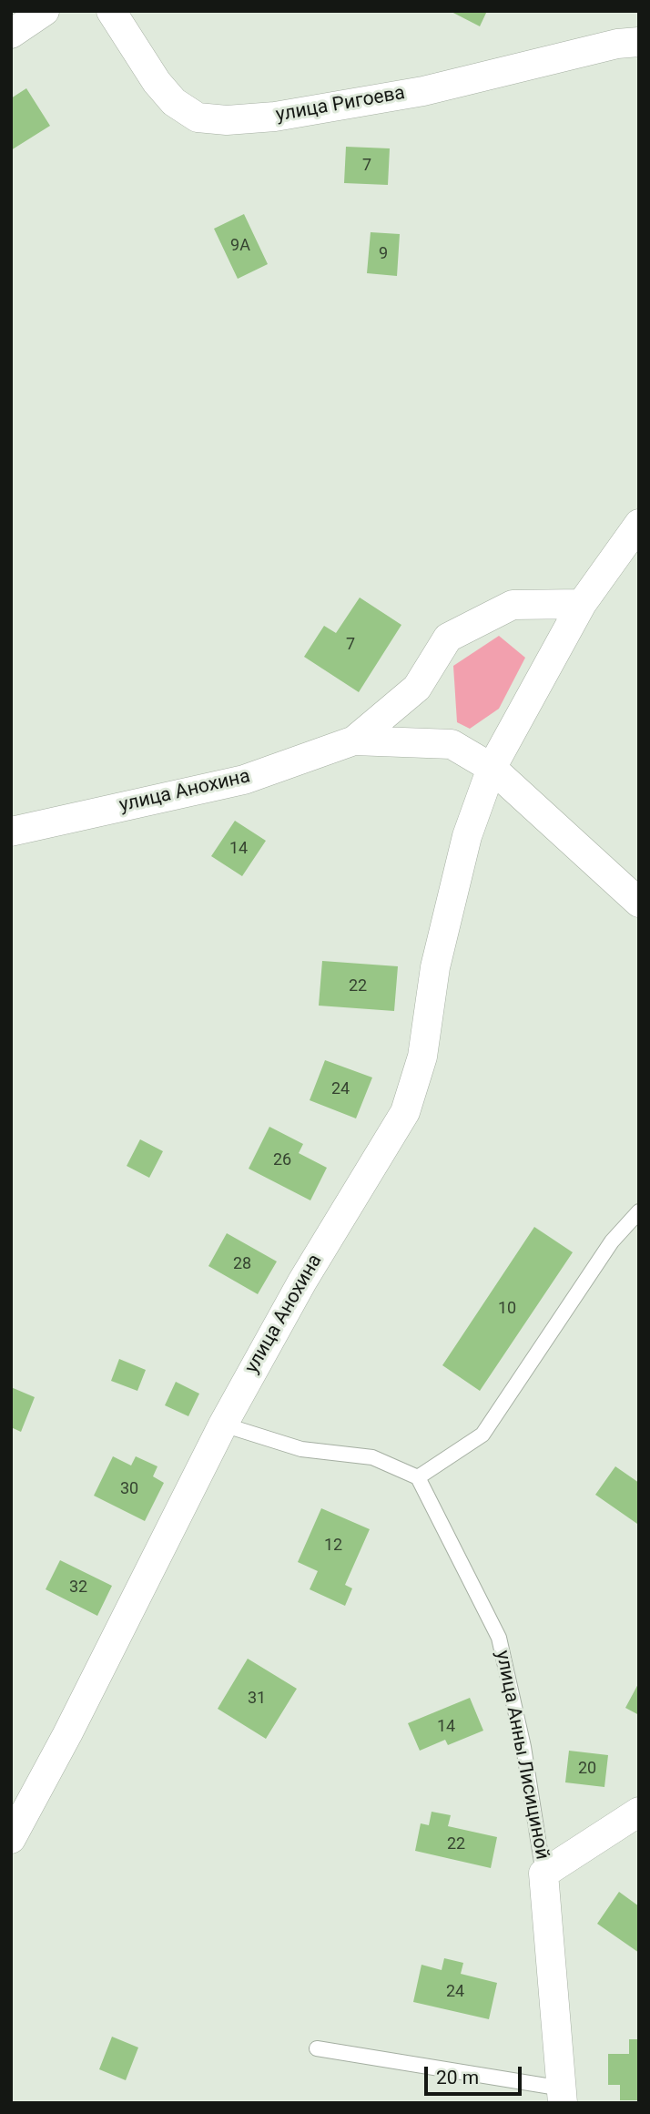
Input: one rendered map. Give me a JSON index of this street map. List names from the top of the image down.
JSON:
{
  "streets": {
    "street": ["улица Ригоева", "улица Анохина"],
    "lane": ["улица Анны Лисициной"]
  },
  "house_numbers": [
    "7",
    "9А",
    "9",
    "7",
    "14",
    "22",
    "24",
    "26",
    "28",
    "10",
    "30",
    "12",
    "32",
    "31",
    "14",
    "20",
    "22",
    "24"
  ],
  "scale_bar": "20 m"
}
